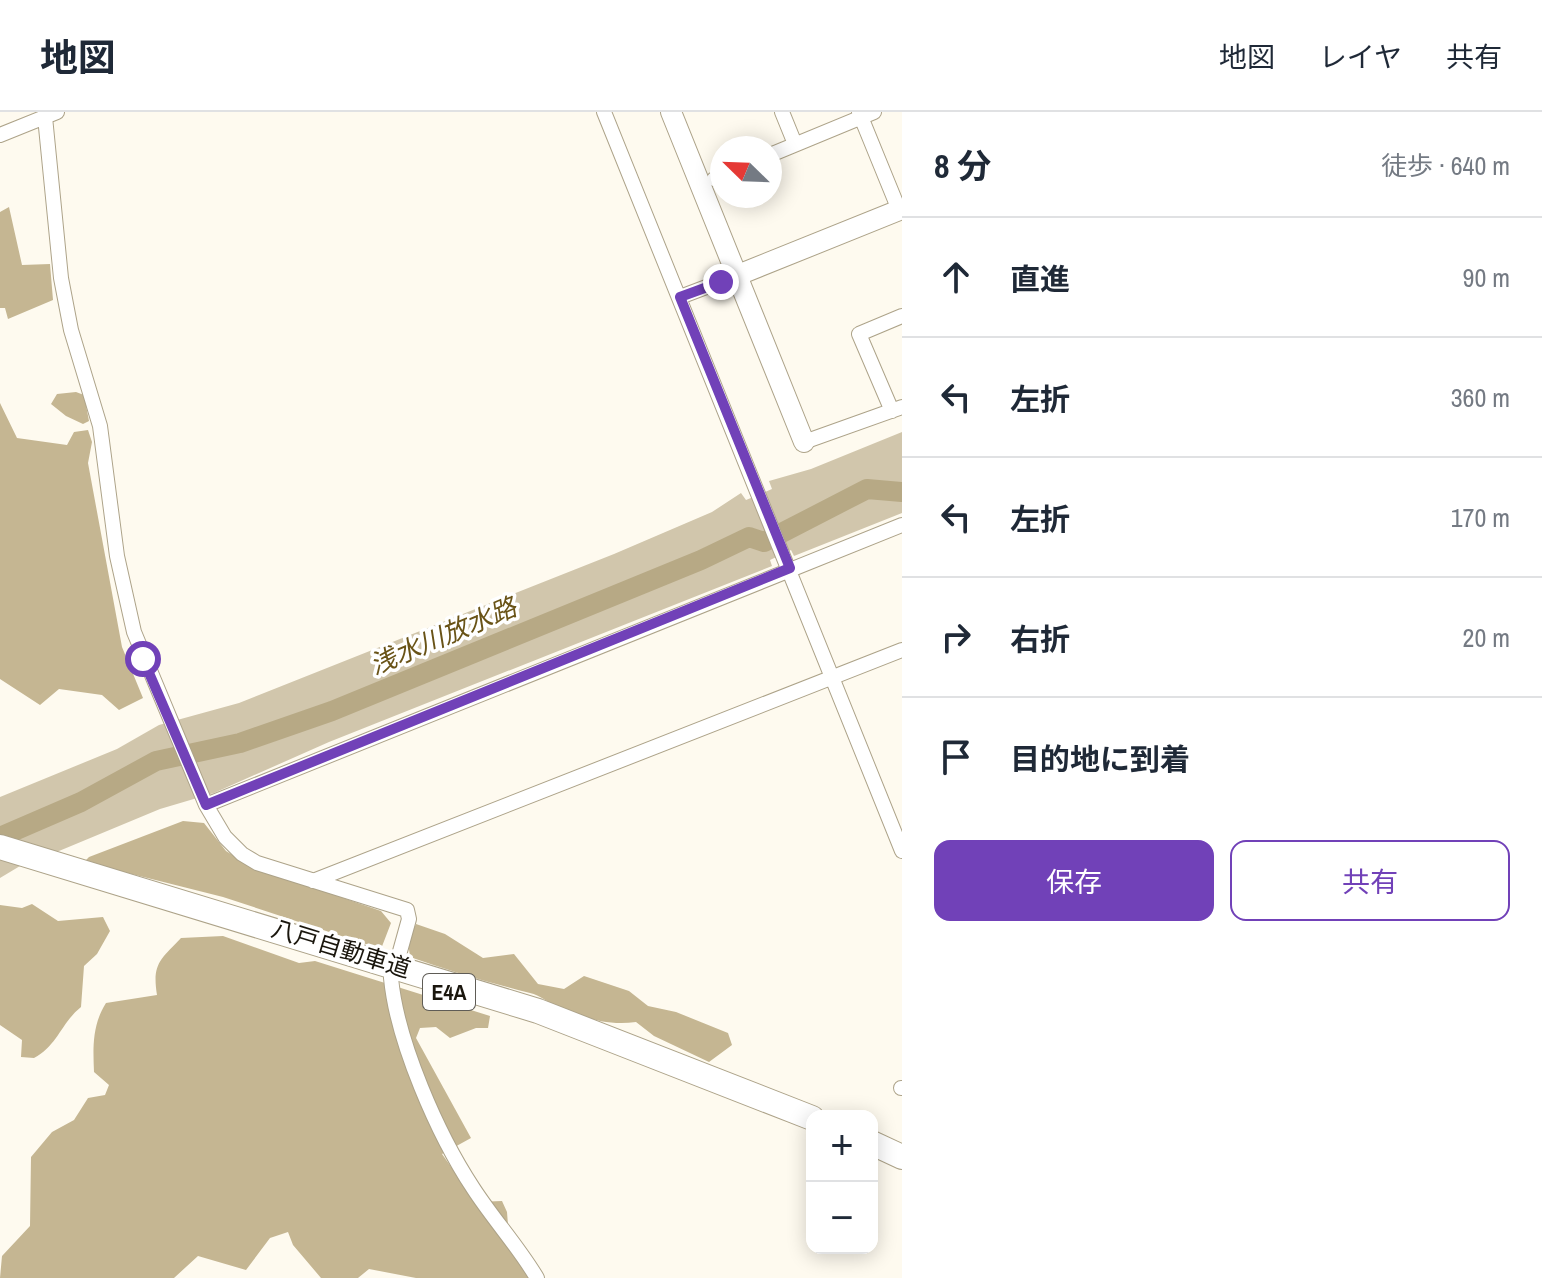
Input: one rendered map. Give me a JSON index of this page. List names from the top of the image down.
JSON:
{
  "streets": {
    "highway": ["八戸自動車道", "E4A"]
  },
  "water": ["浅水川放水路"],
  "north": "top left",
  "page": {
    "header": "地図",
    "nav": ["地図", "レイヤ", "共有"],
    "heading": ["8 分", "徒歩 · 640 m"],
    "list": [
      ["直進", "90 m"],
      ["左折", "360 m"],
      ["左折", "170 m"],
      ["右折", "20 m"],
      "目的地に到着"
    ],
    "buttons": ["保存", "共有"],
    "map_buttons": ["+", "−"]
  }
}
